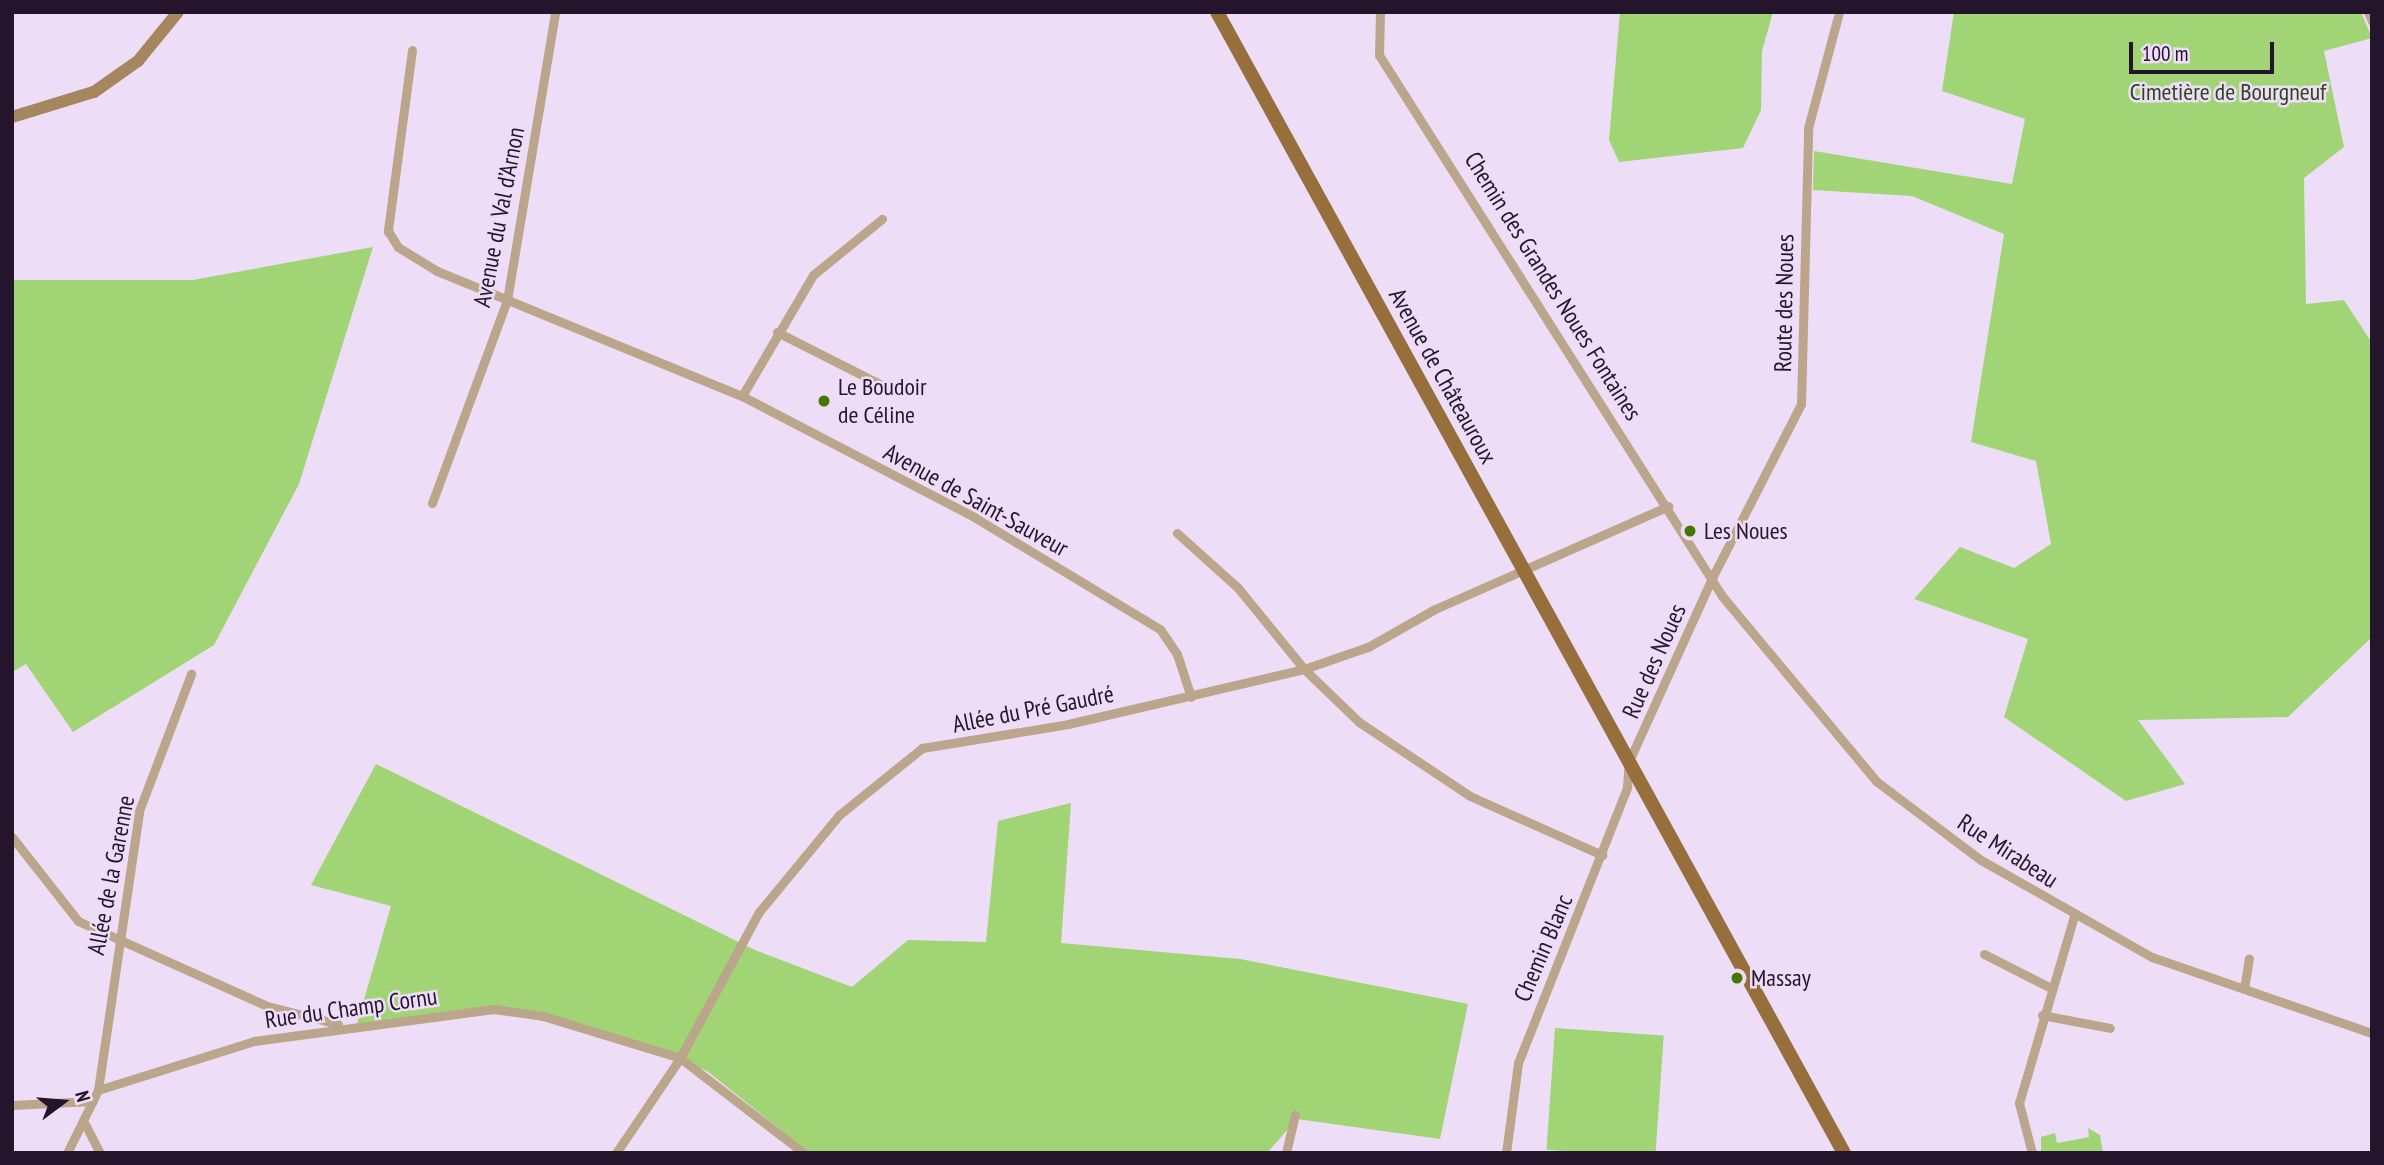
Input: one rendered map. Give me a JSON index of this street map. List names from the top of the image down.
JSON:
{
  "streets": {
    "main road": ["Avenue de Châteauroux"],
    "street": [
      "Avenue du Val d’Arnon",
      "Chemin des Grandes Noues Fontaines",
      "Route des Noues",
      "Avenue de Saint-Sauveur",
      "Rue des Noues",
      "Allée du Pré Gaudré",
      "Rue Mirabeau",
      "Allée de la Garenne",
      "Chemin Blanc",
      "Rue du Champ Cornu"
    ]
  },
  "crossings": [
    ["Avenue du Val d’Arnon", "Avenue de Saint-Sauveur"],
    ["Chemin des Grandes Noues Fontaines", "Route des Noues"],
    ["Chemin des Grandes Noues Fontaines", "Rue des Noues"],
    ["Chemin des Grandes Noues Fontaines", "Allée du Pré Gaudré"],
    ["Chemin des Grandes Noues Fontaines", "Rue Mirabeau"],
    ["Route des Noues", "Rue des Noues"],
    ["Route des Noues", "Rue Mirabeau"],
    ["Avenue de Châteauroux", "Rue des Noues"],
    ["Avenue de Châteauroux", "Allée du Pré Gaudré"],
    ["Avenue de Châteauroux", "Chemin Blanc"],
    ["Avenue de Saint-Sauveur", "Allée du Pré Gaudré"],
    ["Rue des Noues", "Rue Mirabeau"],
    ["Rue des Noues", "Chemin Blanc"],
    ["Allée du Pré Gaudré", "Rue du Champ Cornu"],
    ["Allée de la Garenne", "Rue du Champ Cornu"]
  ],
  "parks": ["Cimetière de Bourgneuf"],
  "places": ["Le Boudoir de Céline", "Les Noues", "Massay"],
  "scale_bar": "100 m",
  "north": "right"
}
